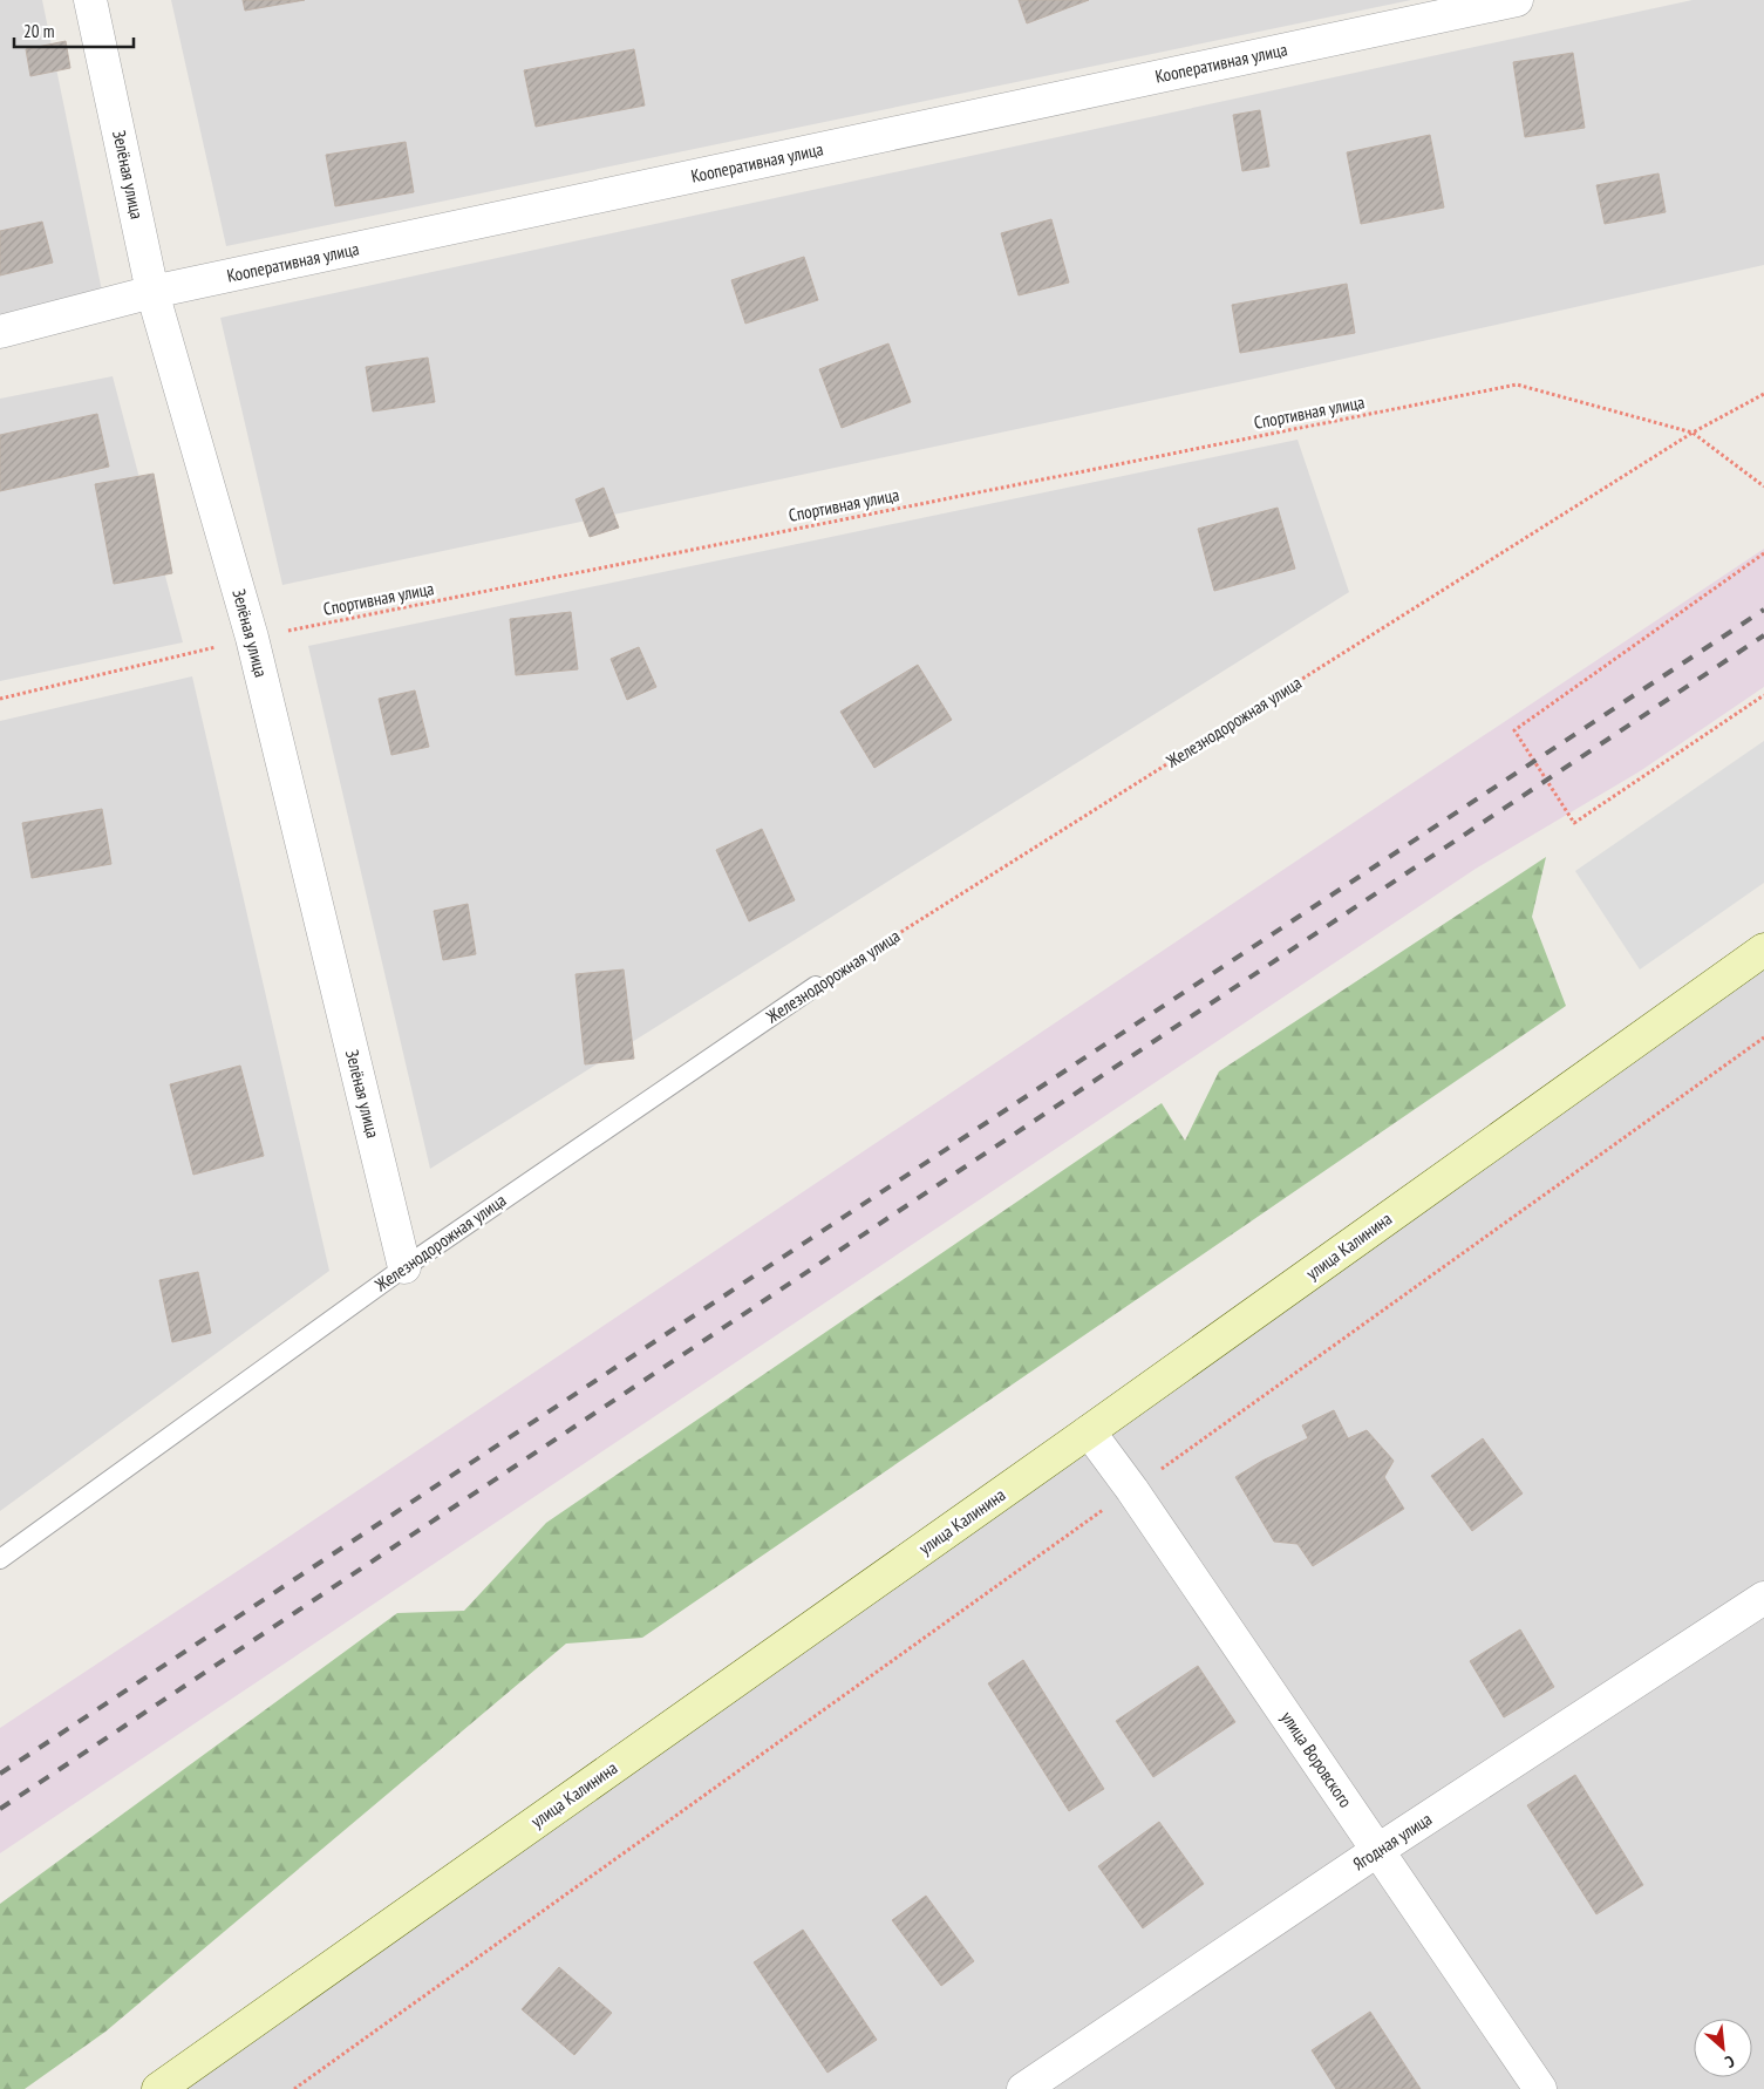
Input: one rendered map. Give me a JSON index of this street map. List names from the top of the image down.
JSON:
{
  "streets": {
    "main road": ["улица Калинина"],
    "street": [
      "Кооперативная улица",
      "Зелёная улица",
      "улица Воровского",
      "Ягодная улица"
    ],
    "lane": ["Железнодорожная улица"],
    "path": ["Спортивная улица"]
  },
  "crossings": [
    ["Кооперативная улица", "Зелёная улица"],
    ["Зелёная улица", "Спортивная улица"],
    ["Зелёная улица", "Железнодорожная улица"],
    ["Спортивная улица", "Железнодорожная улица"],
    ["улица Калинина", "улица Воровского"],
    ["улица Воровского", "Ягодная улица"]
  ],
  "scale_bar": "20 m",
  "north": "bottom right"
}
